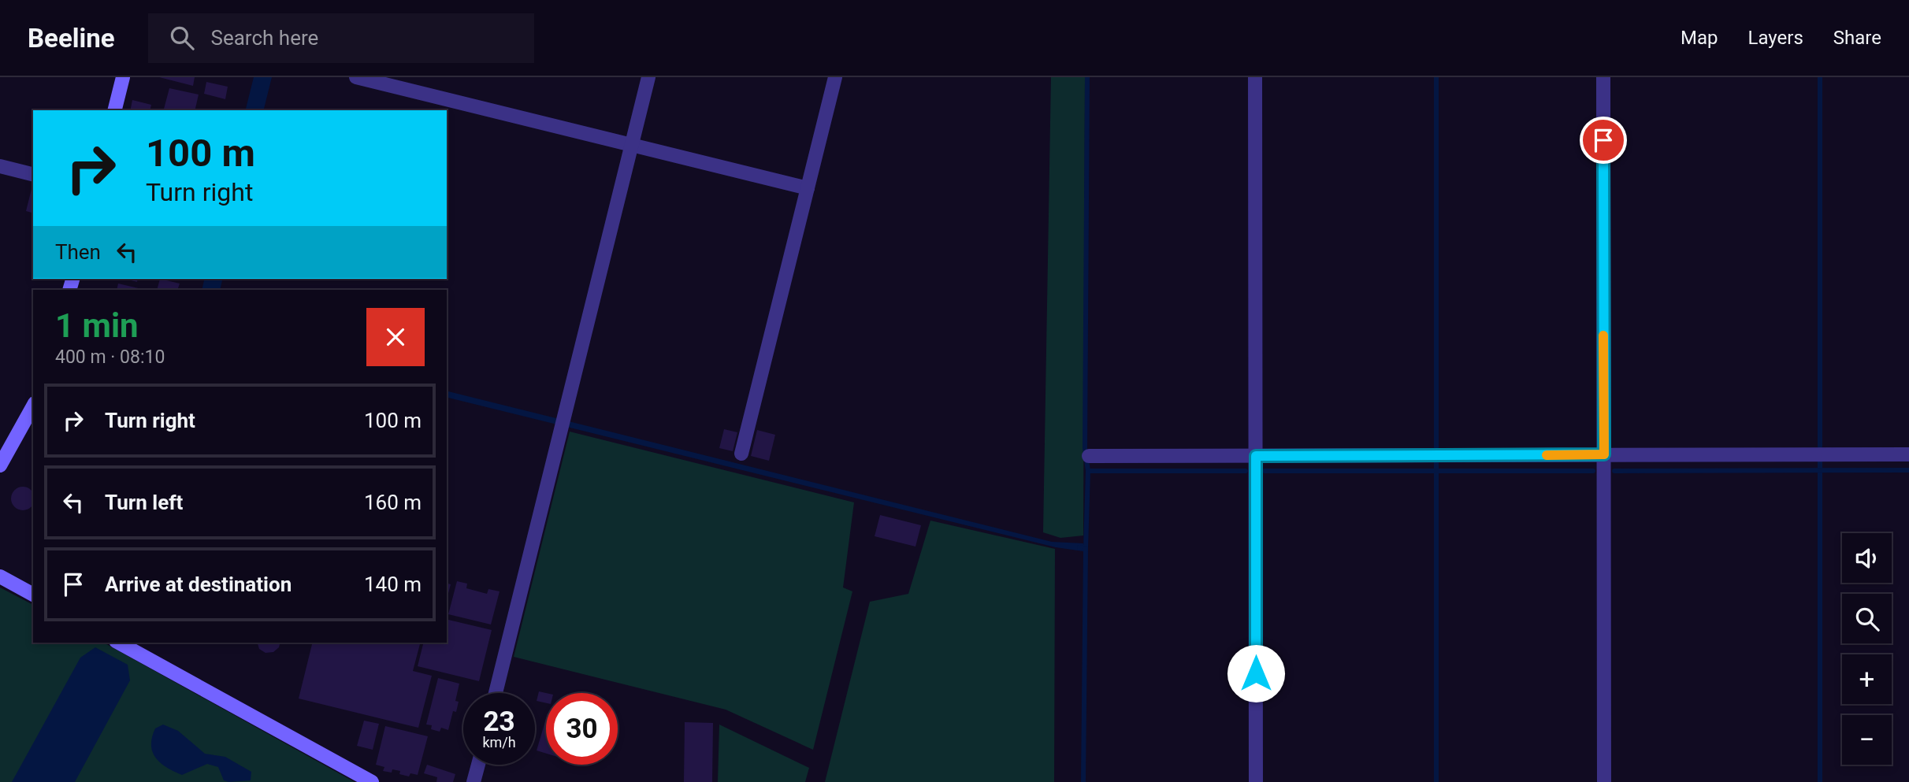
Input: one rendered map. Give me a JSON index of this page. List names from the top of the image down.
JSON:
{
  "page": {
    "header": "Beeline",
    "search": "Search here",
    "nav": ["Map", "Layers", "Share"],
    "turn": ["100 m", "Turn right"],
    "then": "Then",
    "heading": ["1 min", "400 m · 08:10"],
    "list": [
      {
        "name": "Turn right",
        "value": "100 m"
      },
      {
        "name": "Turn left",
        "value": "160 m"
      },
      {
        "name": "Arrive at destination",
        "value": "140 m"
      }
    ],
    "map_buttons": ["+", "−"],
    "speed": "23 km/h",
    "limit": "30"
  }
}
